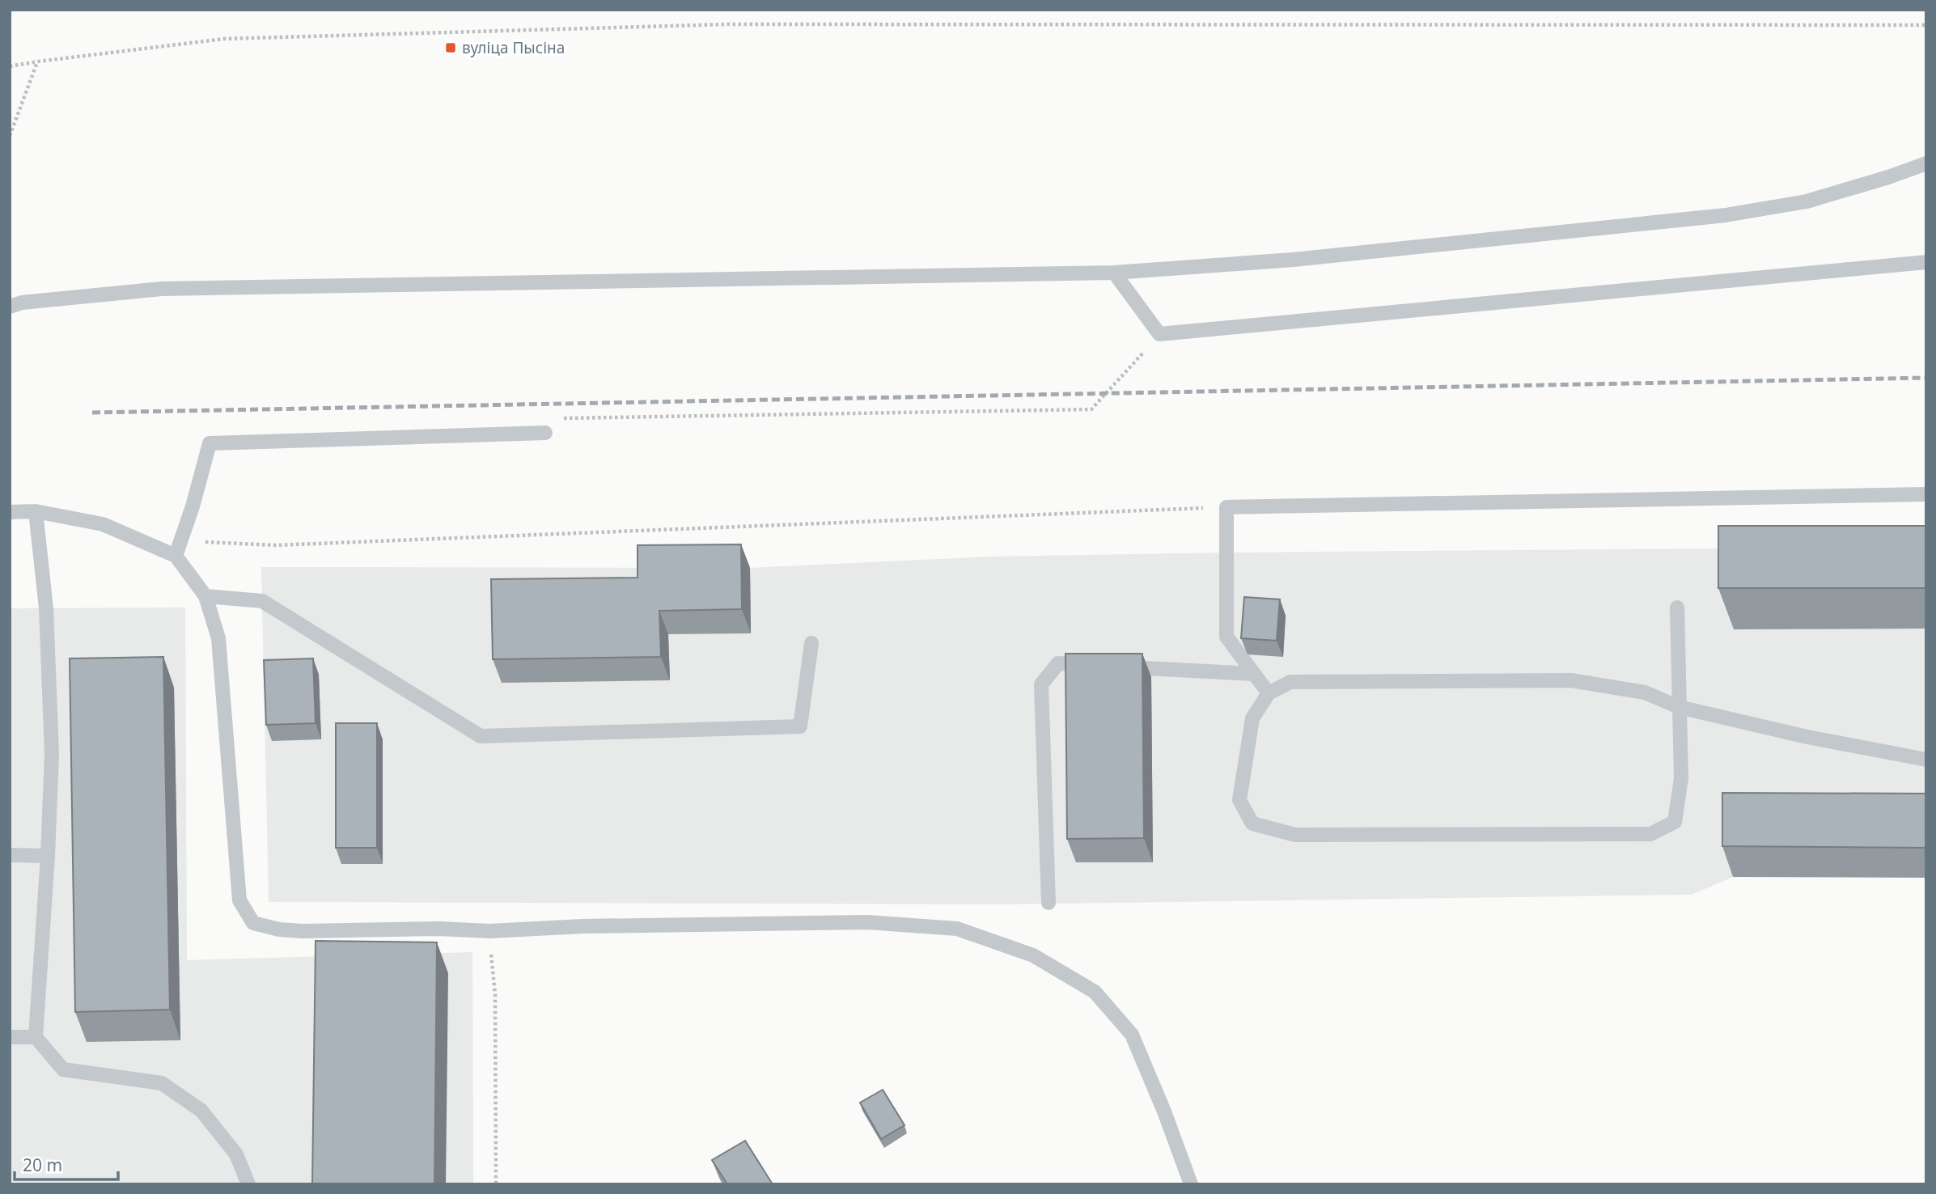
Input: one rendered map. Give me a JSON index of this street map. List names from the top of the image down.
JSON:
{
  "places": {
    "transit": ["вуліца Пысіна"]
  },
  "scale_bar": "20 m"
}
